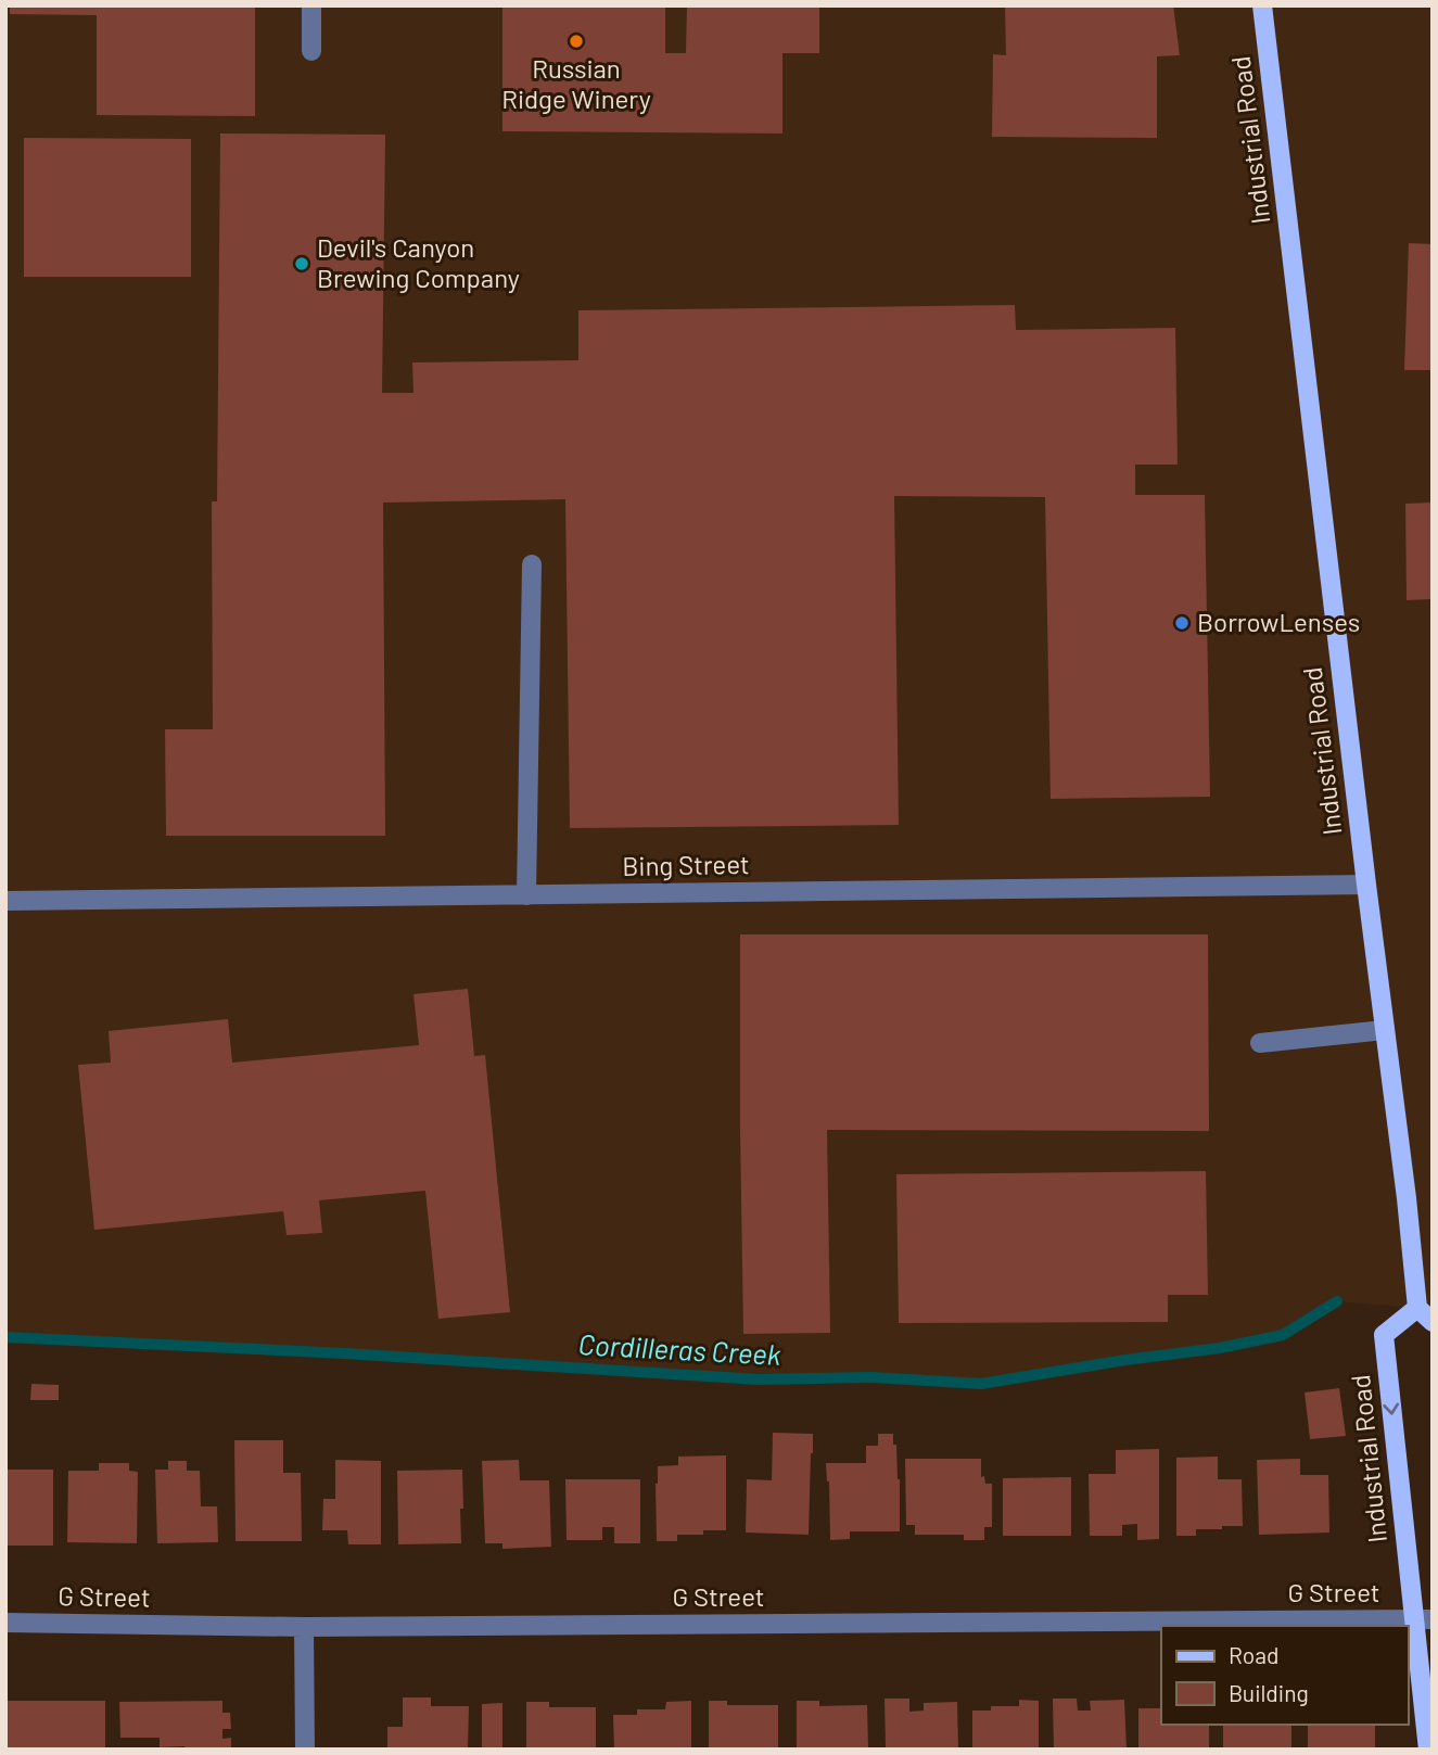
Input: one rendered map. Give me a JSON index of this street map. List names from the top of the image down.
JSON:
{
  "streets": {
    "main road": ["Industrial Road"],
    "street": ["Bing Street", "G Street"]
  },
  "crossings": [
    ["Industrial Road", "Bing Street"],
    ["Industrial Road", "G Street"]
  ],
  "water": ["Cordilleras Creek"],
  "places": ["Russian Ridge Winery", "Devil's Canyon Brewing Company", "BorrowLenses"],
  "legend": ["Road", "Building"]
}
